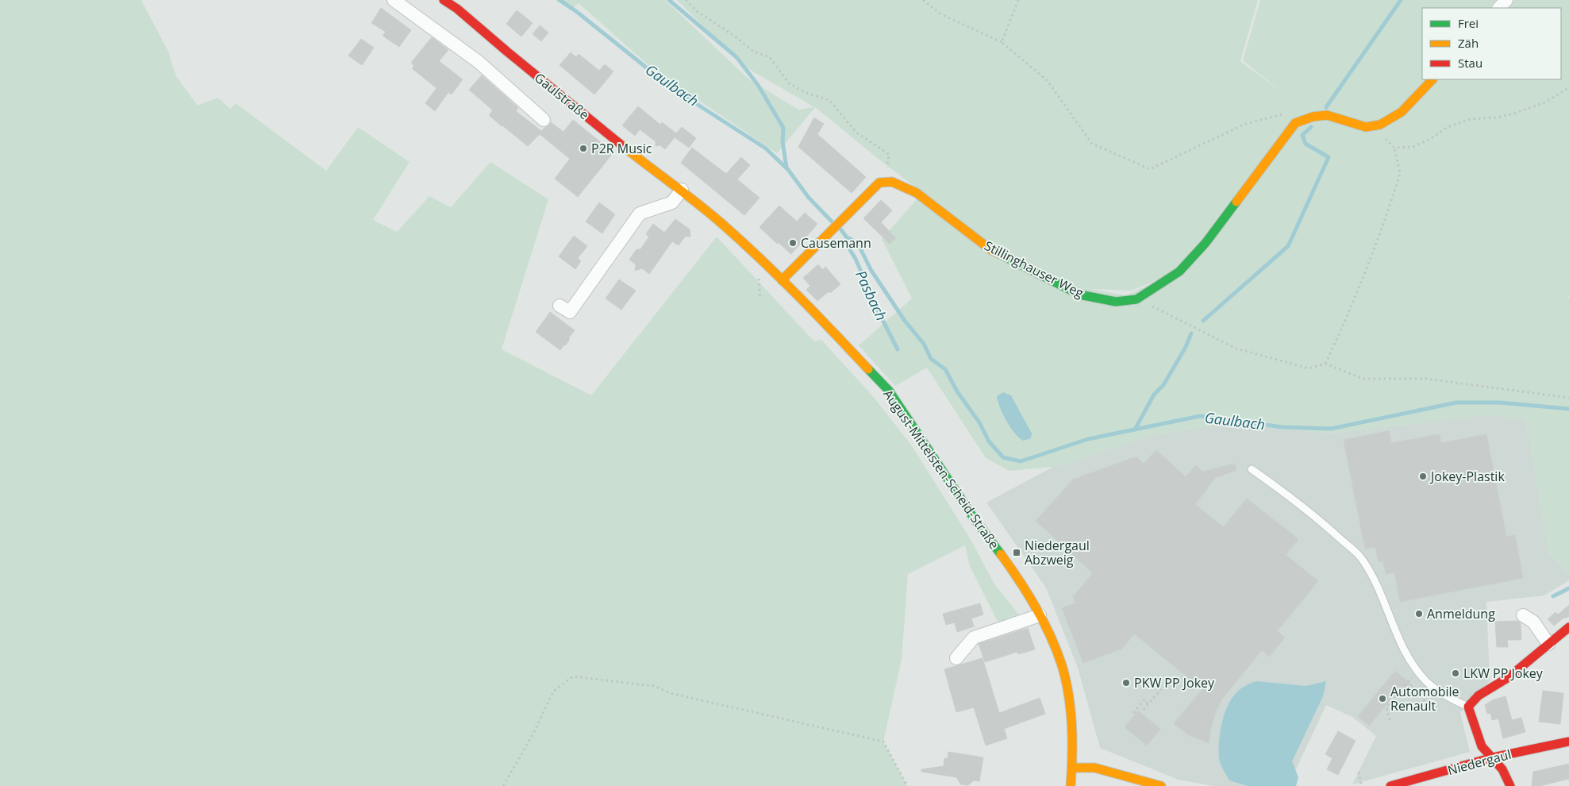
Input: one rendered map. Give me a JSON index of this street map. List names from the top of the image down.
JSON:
{
  "streets": {
    "main road": [
      "Gaulstraße",
      "Stillinghauser Weg",
      "August-Mittelsten-Scheid-Straße",
      "Niedergaul"
    ]
  },
  "crossings": [
    ["Gaulstraße", "August-Mittelsten-Scheid-Straße"]
  ],
  "water": ["Gaulbach", "Pasbach"],
  "places": {
    "other": [
      "P2R Music",
      "Causemann",
      "Jokey-Plastik",
      "Anmeldung",
      "LKW PP Jokey",
      "PKW PP Jokey",
      "Automobile Renault"
    ],
    "transit": ["Niedergaul Abzweig"]
  },
  "legend": ["Frei", "Zäh", "Stau"]
}
